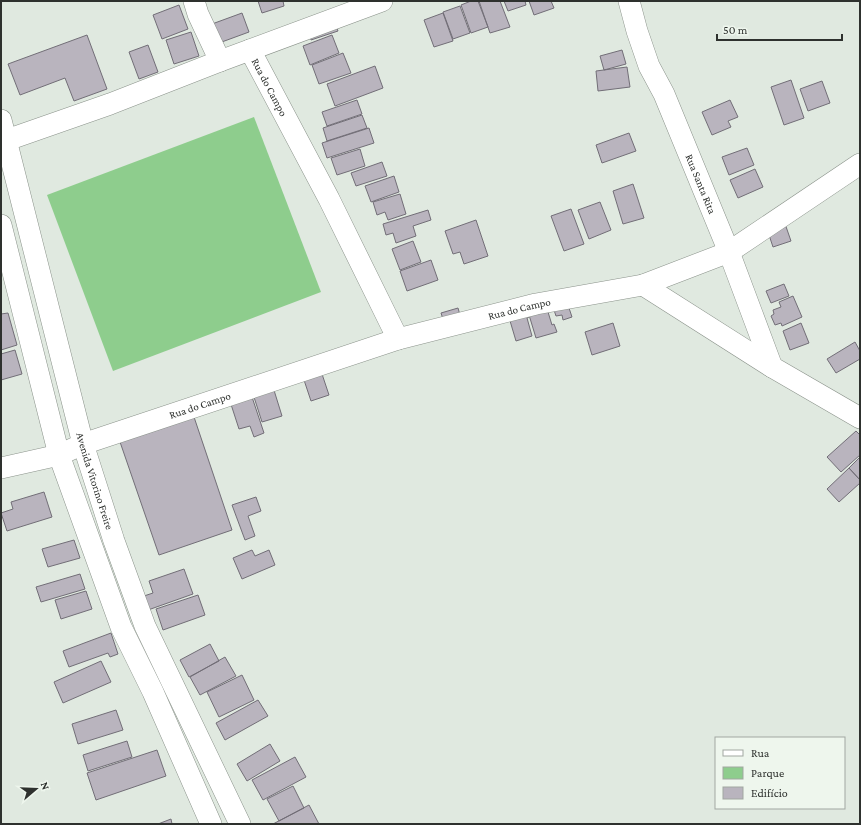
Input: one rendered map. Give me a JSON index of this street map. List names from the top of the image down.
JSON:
{
  "streets": {
    "street": ["Rua do Campo", "Rua Santa Rita", "Avenida Vitorino Freire"]
  },
  "crossings": [
    ["Rua do Campo", "Rua Santa Rita"],
    ["Rua do Campo", "Avenida Vitorino Freire"]
  ],
  "legend": ["Rua", "Parque", "Edifício"],
  "scale_bar": "50 m",
  "north": "right"
}
